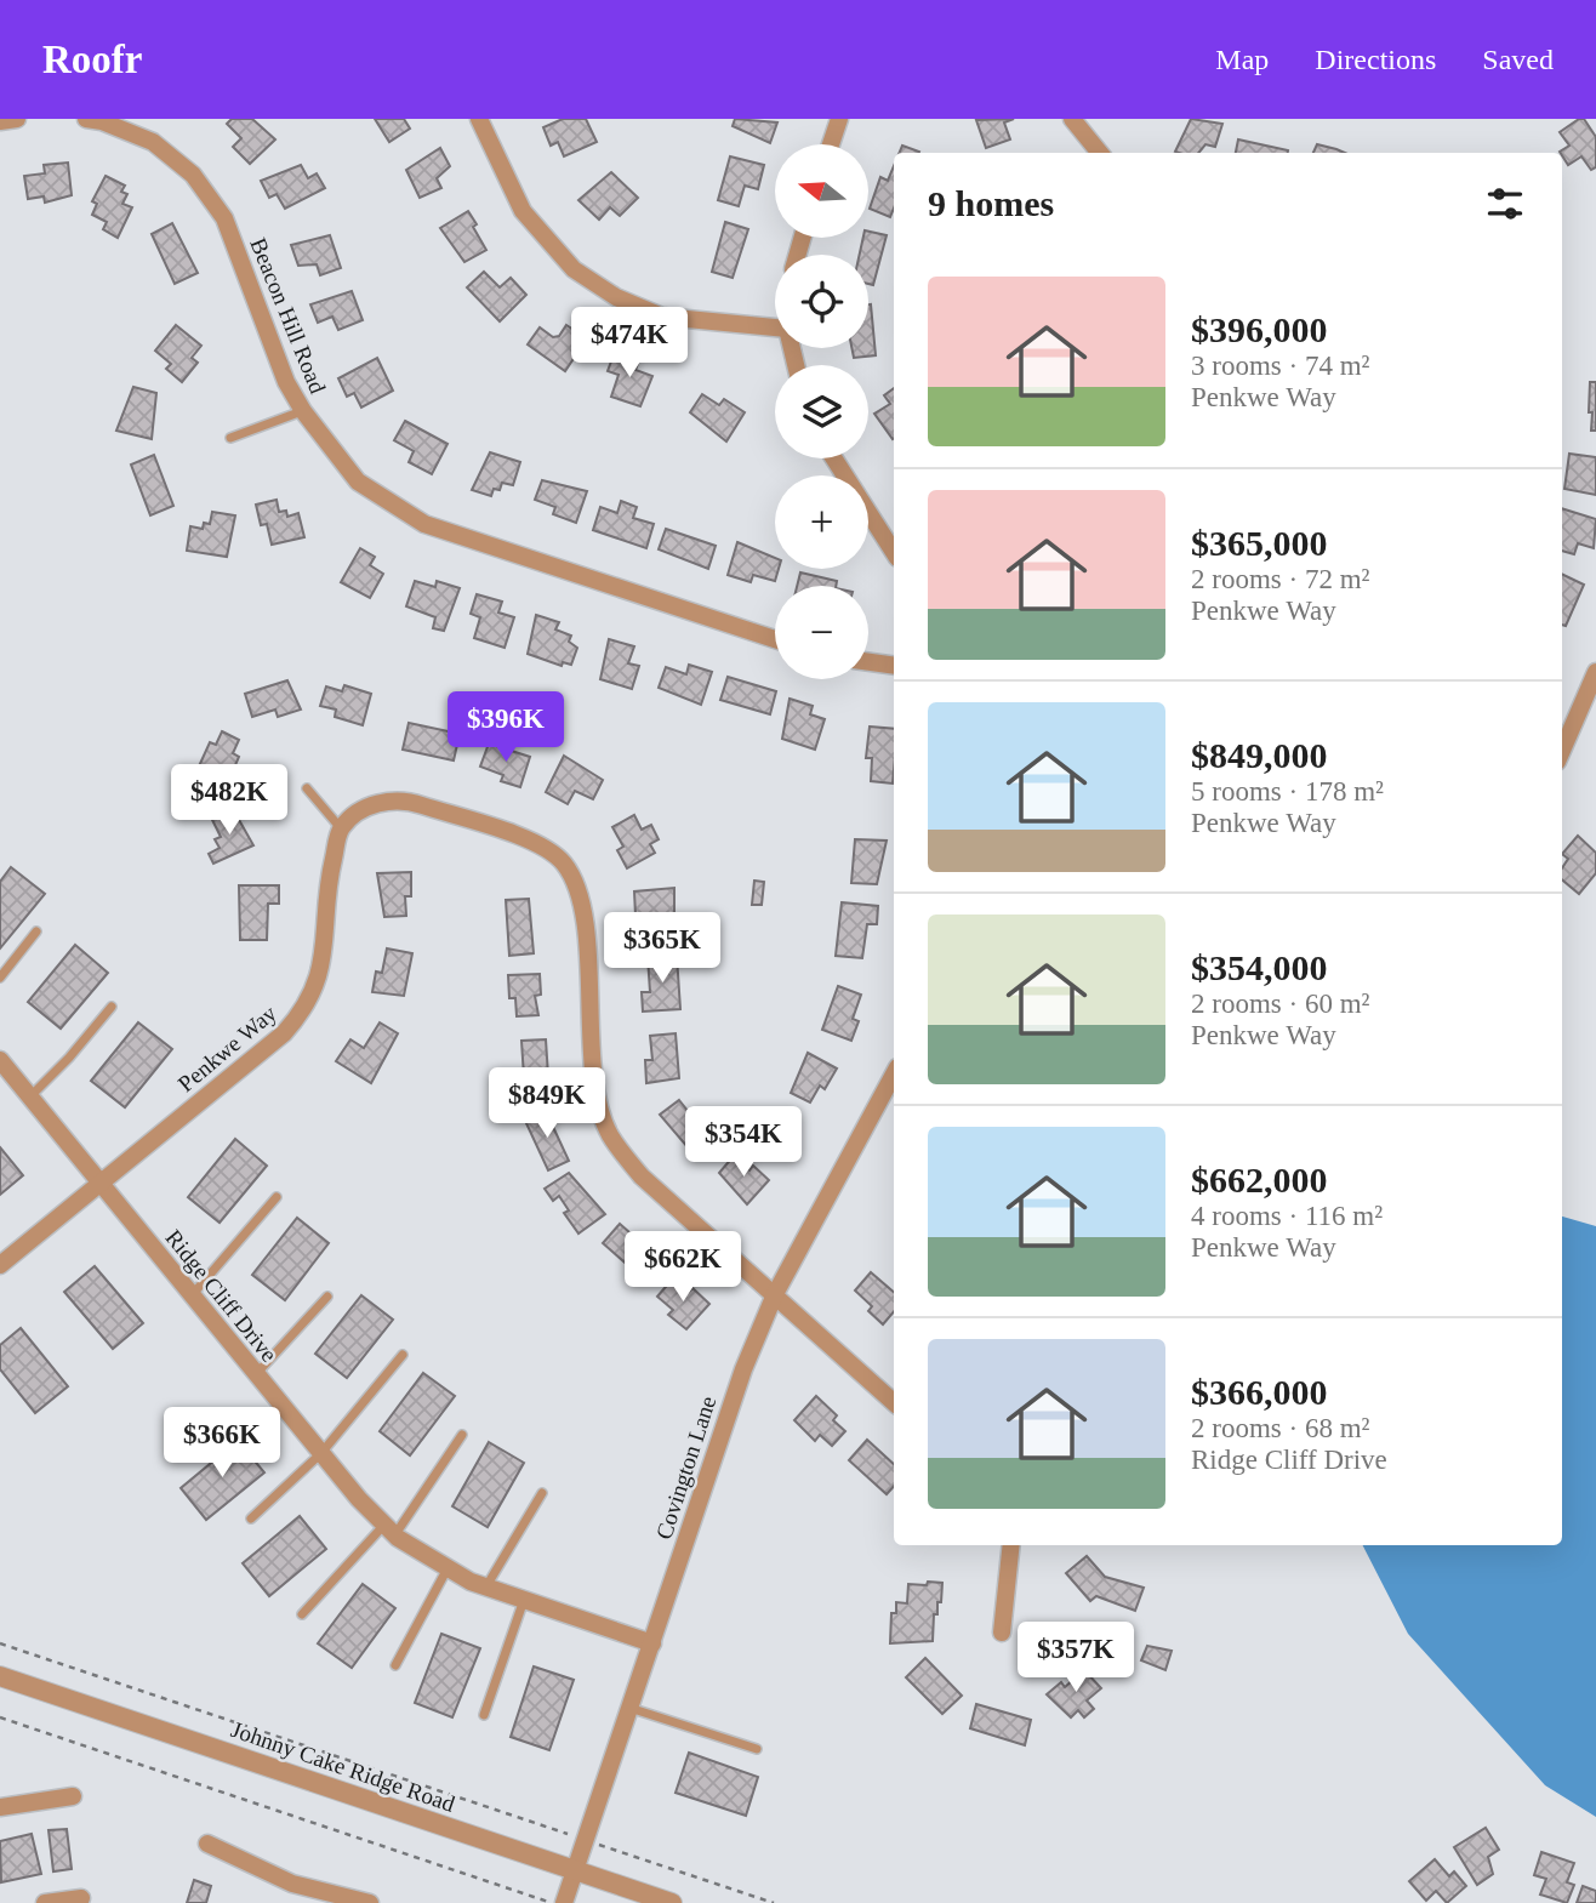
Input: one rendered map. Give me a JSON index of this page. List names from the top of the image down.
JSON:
{
  "streets": {
    "street": [
      "Beacon Hill Road",
      "Penkwe Way",
      "Ridge Cliff Drive",
      "Covington Lane",
      "Johnny Cake Ridge Road"
    ]
  },
  "crossings": [
    ["Penkwe Way", "Ridge Cliff Drive"],
    ["Ridge Cliff Drive", "Covington Lane"],
    ["Covington Lane", "Johnny Cake Ridge Road"]
  ],
  "north": "left",
  "page": {
    "header": "Roofr",
    "nav": ["Map", "Directions", "Saved"],
    "map_buttons": ["+", "−"],
    "heading": "9 homes",
    "list": [
      {
        "name": "$396,000",
        "note": "3 rooms · 74 m² · Penkwe Way"
      },
      {
        "name": "$365,000",
        "note": "2 rooms · 72 m² · Penkwe Way"
      },
      {
        "name": "$849,000",
        "note": "5 rooms · 178 m² · Penkwe Way"
      },
      {
        "name": "$354,000",
        "note": "2 rooms · 60 m² · Penkwe Way"
      },
      {
        "name": "$662,000",
        "note": "4 rooms · 116 m² · Penkwe Way"
      },
      {
        "name": "$366,000",
        "note": "2 rooms · 68 m² · Ridge Cliff Drive"
      }
    ],
    "price": [
      "$474K",
      "$396K",
      "$482K",
      "$365K",
      "$849K",
      "$354K",
      "$662K",
      "$366K",
      "$357K"
    ]
  }
}
